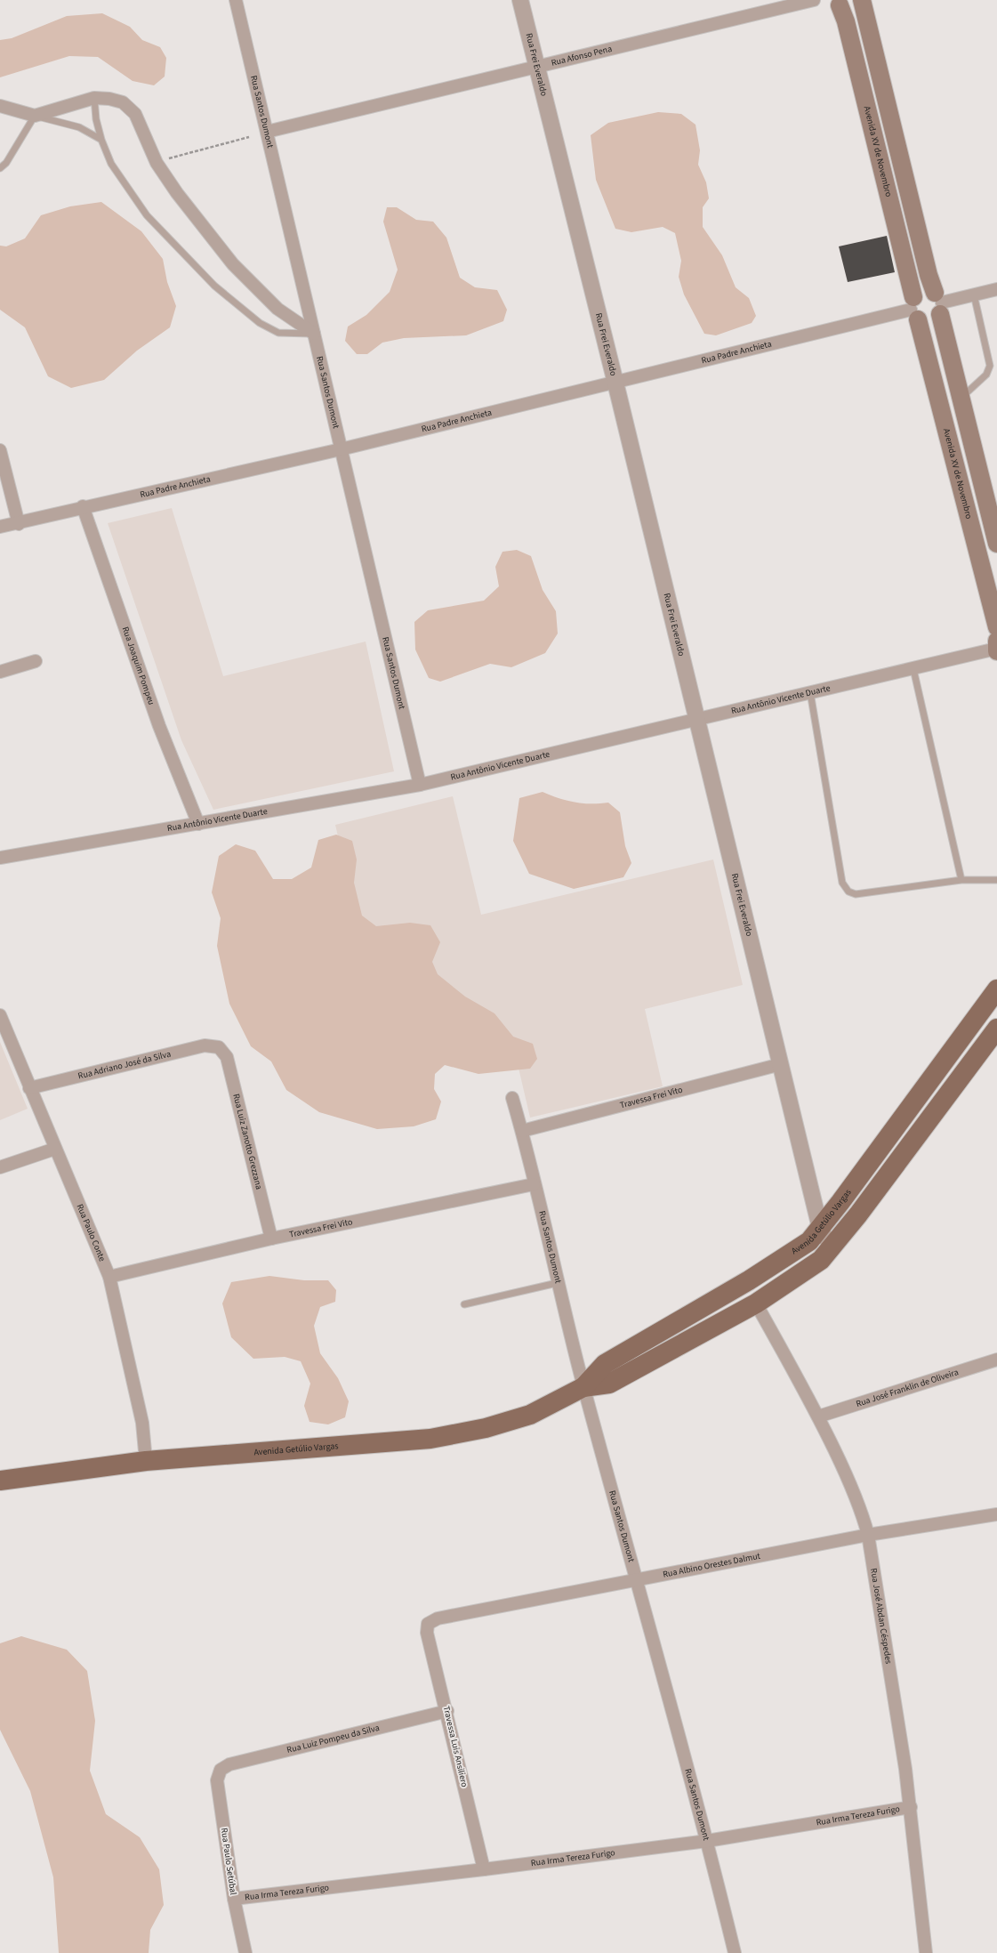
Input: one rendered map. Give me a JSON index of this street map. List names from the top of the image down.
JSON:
{
  "streets": {
    "main road": ["Avenida XV de Novembro", "Avenida Getúlio Vargas"],
    "street": [
      "Rua Afonso Pena",
      "Rua Frei Everaldo",
      "Rua Santos Dumont",
      "Rua Padre Anchieta",
      "Rua Joaquim Pompeu",
      "Rua Antônio Vicente Duarte",
      "Rua Adriano José da Silva",
      "Travessa Frei Vito",
      "Rua Luiz Zanotto Grezzana",
      "Rua Paulo Conte",
      "Rua José Franklin de Oliveira",
      "Rua Albino Orestes Dalmut",
      "Rua José Abdan Céspedes",
      "Rua Luiz Pompeu da Silva",
      "Travessa Luis Ansiliero",
      "Rua Irma Tereza Furigo",
      "Rua Paulo Setúbal"
    ]
  },
  "crossings": [
    ["Rua Afonso Pena", "Rua Frei Everaldo"],
    ["Rua Afonso Pena", "Rua Santos Dumont"],
    ["Rua Frei Everaldo", "Rua Padre Anchieta"],
    ["Rua Frei Everaldo", "Rua Antônio Vicente Duarte"],
    ["Rua Frei Everaldo", "Travessa Frei Vito"],
    ["Rua Frei Everaldo", "Avenida Getúlio Vargas"],
    ["Rua Santos Dumont", "Rua Padre Anchieta"],
    ["Rua Santos Dumont", "Rua Antônio Vicente Duarte"],
    ["Rua Santos Dumont", "Travessa Frei Vito"],
    ["Rua Santos Dumont", "Avenida Getúlio Vargas"],
    ["Rua Santos Dumont", "Rua Albino Orestes Dalmut"],
    ["Rua Santos Dumont", "Rua Irma Tereza Furigo"],
    ["Avenida XV de Novembro", "Rua Padre Anchieta"],
    ["Rua Padre Anchieta", "Rua Joaquim Pompeu"],
    ["Rua Joaquim Pompeu", "Rua Antônio Vicente Duarte"],
    ["Rua Adriano José da Silva", "Rua Luiz Zanotto Grezzana"],
    ["Rua Adriano José da Silva", "Rua Paulo Conte"],
    ["Travessa Frei Vito", "Rua Luiz Zanotto Grezzana"],
    ["Travessa Frei Vito", "Rua Paulo Conte"],
    ["Avenida Getúlio Vargas", "Rua Paulo Conte"],
    ["Avenida Getúlio Vargas", "Rua José Abdan Céspedes"],
    ["Rua José Franklin de Oliveira", "Rua José Abdan Céspedes"],
    ["Rua Albino Orestes Dalmut", "Rua José Abdan Céspedes"],
    ["Rua Albino Orestes Dalmut", "Travessa Luis Ansiliero"],
    ["Rua José Abdan Céspedes", "Rua Irma Tereza Furigo"],
    ["Rua Luiz Pompeu da Silva", "Travessa Luis Ansiliero"],
    ["Rua Luiz Pompeu da Silva", "Rua Paulo Setúbal"],
    ["Travessa Luis Ansiliero", "Rua Irma Tereza Furigo"],
    ["Rua Irma Tereza Furigo", "Rua Paulo Setúbal"]
  ]
}
